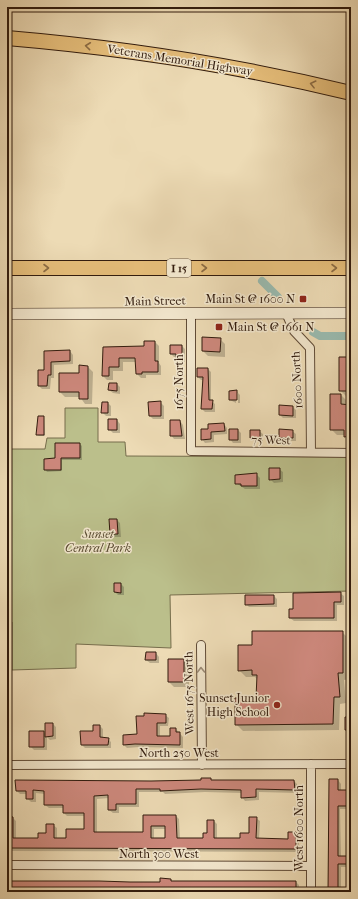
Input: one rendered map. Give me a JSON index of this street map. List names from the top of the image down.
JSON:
{
  "streets": {
    "highway": ["Veterans Memorial Highway", "I 15"],
    "main road": ["Main Street"],
    "street": [
      "1600 North",
      "1675 North",
      "75 West",
      "West 1675 North",
      "North 250 West",
      "West 1600 North",
      "North 300 West"
    ]
  },
  "crossings": [
    ["Main Street", "1600 North"],
    ["Main Street", "1675 North"],
    ["1600 North", "75 West"],
    ["1675 North", "75 West"],
    ["West 1675 North", "North 250 West"],
    ["North 250 West", "West 1600 North"],
    ["West 1600 North", "North 300 West"]
  ],
  "one_way": ["Veterans Memorial Highway", "West 1675 North"],
  "parks": ["Sunset Central Park"],
  "places": {
    "transit": ["Main St @ 1600 N", "Main St @ 1661 N"],
    "other": ["Sunset Junior High School"]
  }
}
